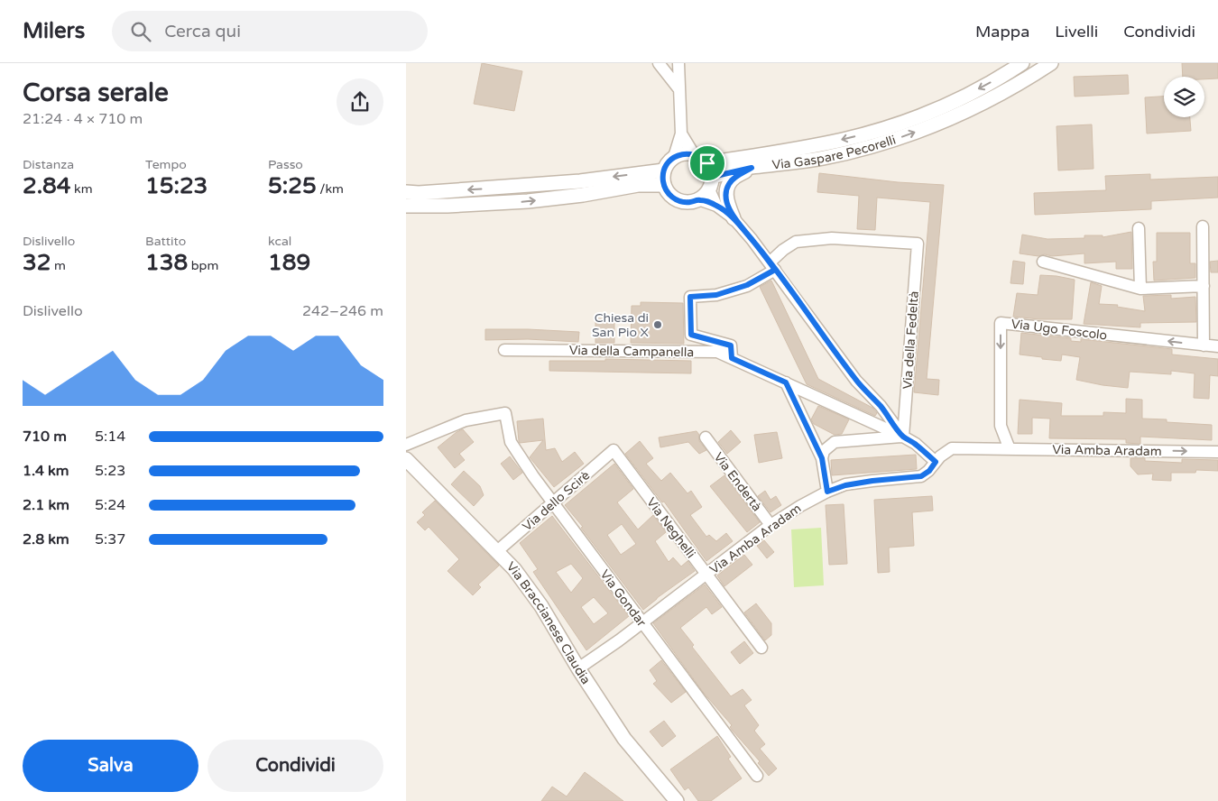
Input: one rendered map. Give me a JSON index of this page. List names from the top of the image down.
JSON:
{
  "streets": {
    "street": [
      "Via Gaspare Pecorelli",
      "Via Ugo Foscolo",
      "Via della Fedeltà",
      "Via della Campanella",
      "Via Amba Aradam",
      "Via Endertà",
      "Via dello Scirè",
      "Via Neghelli",
      "Via Gondar",
      "Via Braccianese Claudia"
    ]
  },
  "crossings": [
    ["Via Ugo Foscolo", "Via Amba Aradam"],
    ["Via della Fedeltà", "Via della Campanella"],
    ["Via Amba Aradam", "Via Endertà"],
    ["Via Amba Aradam", "Via Neghelli"],
    ["Via Amba Aradam", "Via Gondar"],
    ["Via Amba Aradam", "Via Braccianese Claudia"],
    ["Via dello Scirè", "Via Neghelli"],
    ["Via dello Scirè", "Via Gondar"],
    ["Via dello Scirè", "Via Braccianese Claudia"]
  ],
  "places": ["Chiesa di San Pio X"],
  "page": {
    "header": "Milers",
    "search": "Cerca qui",
    "nav": ["Mappa", "Livelli", "Condividi"],
    "heading": ["Corsa serale", "21:24 · 4 × 710 m"],
    "stats": [
      ["Distanza", "2.84 km"],
      ["Tempo", "15:23"],
      ["Passo", "5:25 /km"],
      ["Dislivello", "32 m"],
      ["Battito", "138 bpm"],
      ["kcal", "189"]
    ],
    "chart": ["Dislivello", "242–246 m"],
    "list": [
      {
        "name": "710 m",
        "note": "5:14"
      },
      {
        "name": "1.4 km",
        "note": "5:23"
      },
      {
        "name": "2.1 km",
        "note": "5:24"
      },
      {
        "name": "2.8 km",
        "note": "5:37"
      }
    ],
    "buttons": ["Salva", "Condividi"]
  }
}
